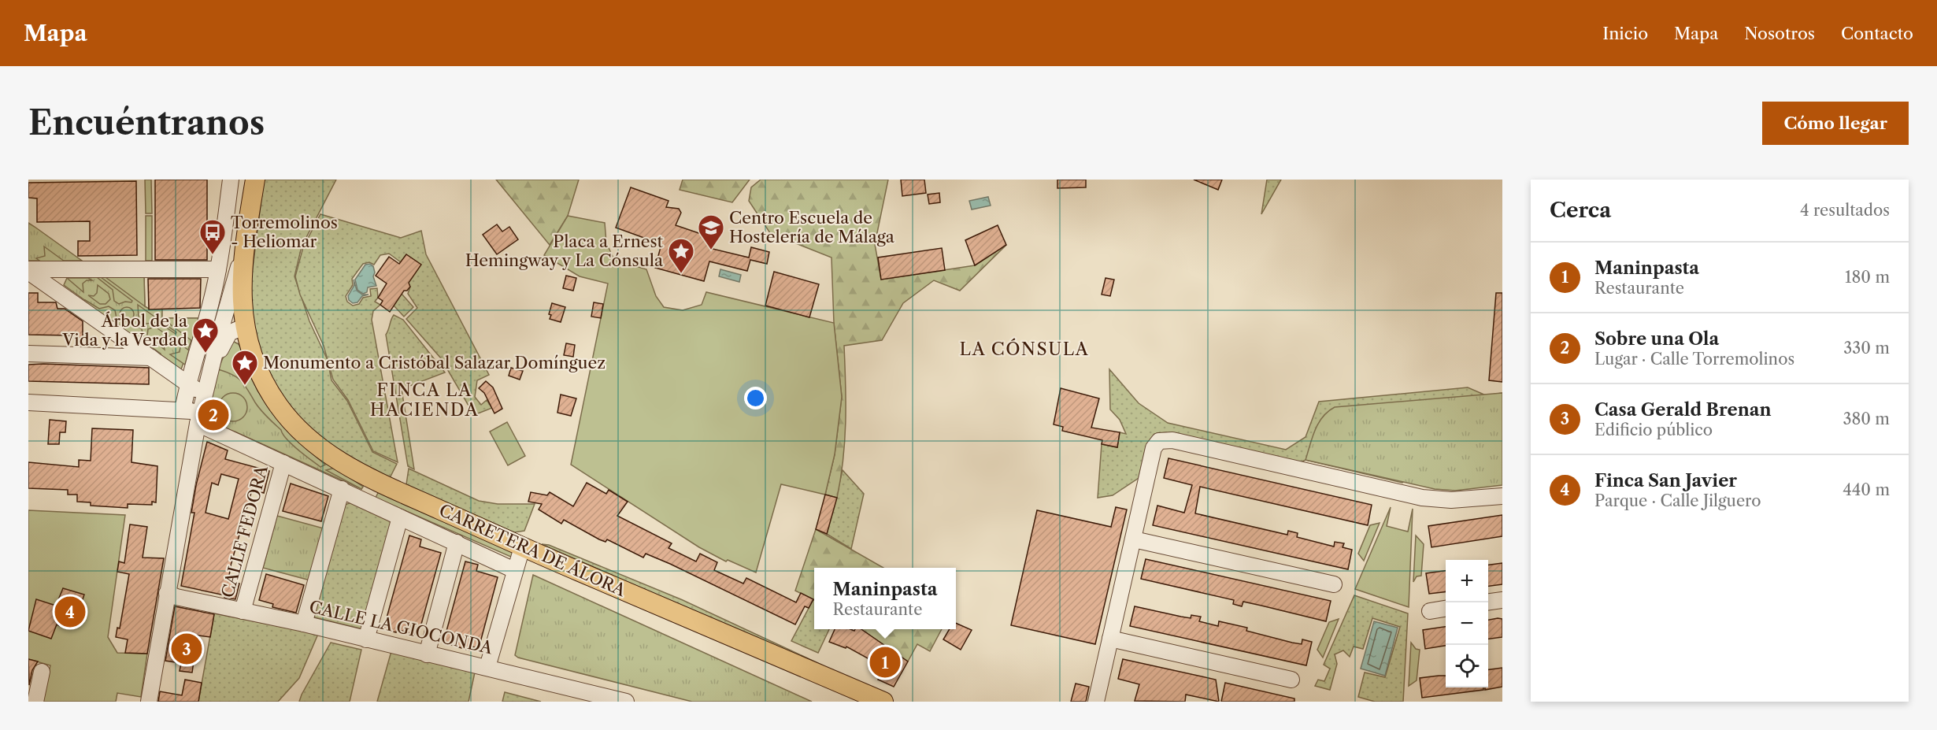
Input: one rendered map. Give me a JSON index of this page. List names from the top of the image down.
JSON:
{
  "streets": {
    "main road": ["CARRETERA DE ÁLORA"],
    "street": ["CALLE FEDORA", "CALLE LA GIOCONDA"]
  },
  "crossings": [
    ["CALLE FEDORA", "CARRETERA DE ÁLORA"],
    ["CALLE FEDORA", "CALLE LA GIOCONDA"]
  ],
  "districts": ["LA CÓNSULA", "FINCA LA HACIENDA"],
  "places": {
    "school or university": ["Centro Escuela de Hostelería de Málaga"],
    "bus stop": ["Torremolinos - Heliomar"],
    "place": ["Placa a Ernest Hemingway y La Cónsula", "Árbol de la Vida y la Verdad", "Monumento a Cristóbal Salazar Domínguez"]
  },
  "page": {
    "header": "Mapa",
    "nav": [
      "Inicio",
      "Mapa",
      "Nosotros",
      "Contacto"
    ],
    "buttons": "Cómo llegar",
    "title": "Encuéntranos",
    "heading": ["Cerca", "4 resultados"],
    "list": [
      {
        "mark": "1",
        "name": "Maninpasta",
        "note": "Restaurante",
        "value": "180 m"
      },
      {
        "mark": "2",
        "name": "Sobre una Ola",
        "note": "Lugar · Calle Torremolinos",
        "value": "330 m"
      },
      {
        "mark": "3",
        "name": "Casa Gerald Brenan",
        "note": "Edificio público",
        "value": "380 m"
      },
      {
        "mark": "4",
        "name": "Finca San Javier",
        "note": "Parque · Calle Jilguero",
        "value": "440 m"
      }
    ],
    "pins": [
      "2",
      "4",
      "3",
      "1"
    ],
    "map_buttons": ["+", "−"],
    "popup": ["Maninpasta", "Restaurante"]
  }
}
